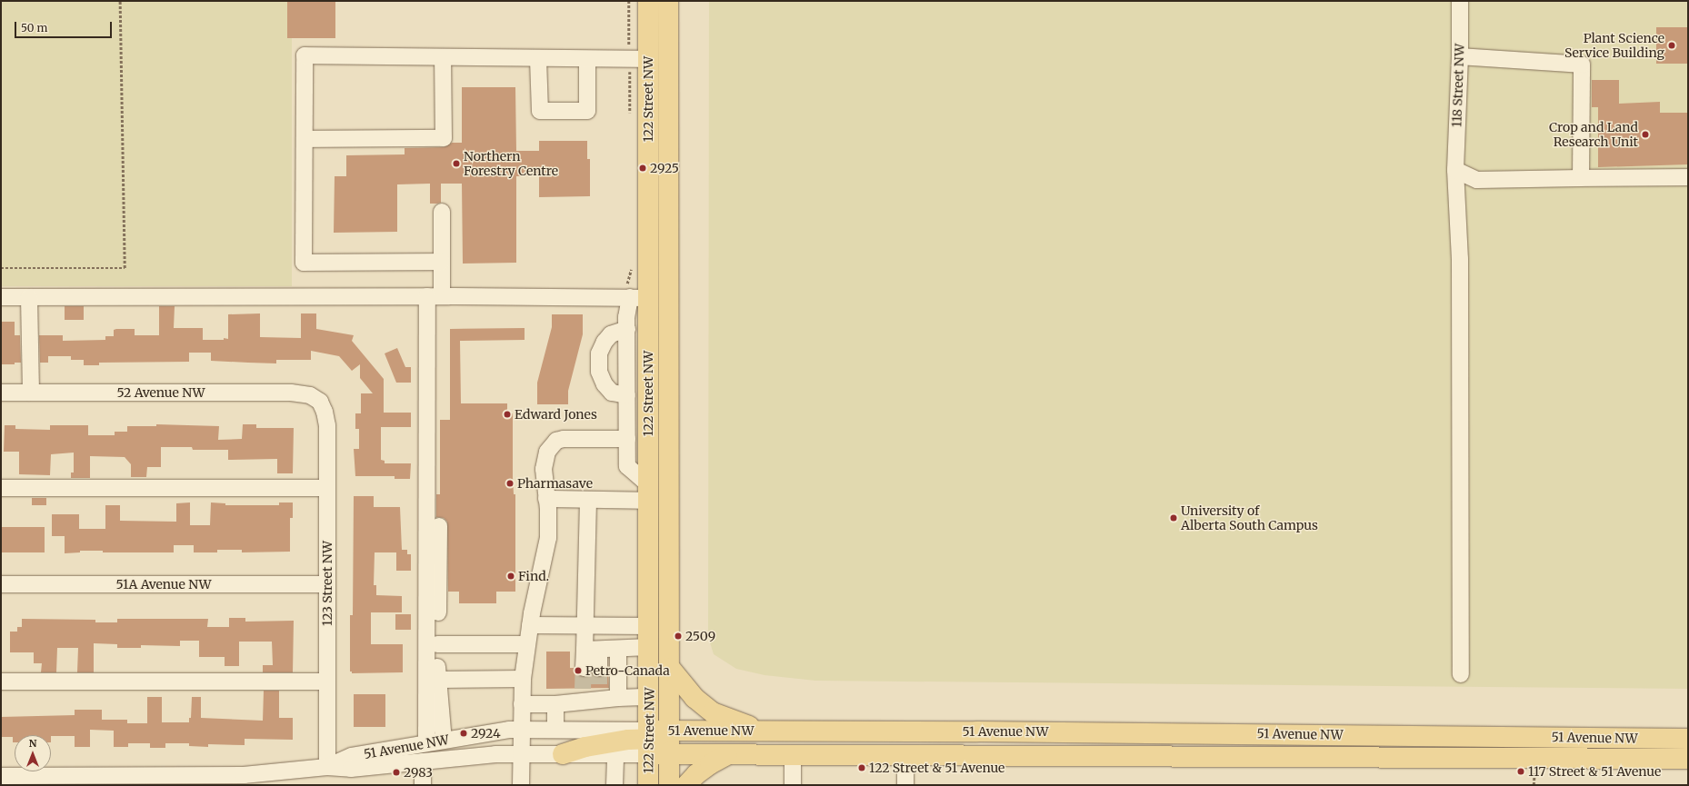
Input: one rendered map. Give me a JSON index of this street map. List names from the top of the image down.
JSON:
{
  "streets": {
    "main road": ["122 Street NW", "51 Avenue NW"],
    "street": [
      "118 Street NW",
      "52 Avenue NW",
      "123 Street NW",
      "51A Avenue NW"
    ]
  },
  "crossings": [
    ["122 Street NW", "51 Avenue NW"],
    ["52 Avenue NW", "123 Street NW"],
    ["123 Street NW", "51A Avenue NW"],
    ["123 Street NW", "51 Avenue NW"]
  ],
  "places": [
    "Plant Science Service Building",
    "Crop and Land Research Unit",
    "Northern Forestry Centre",
    "2925",
    "Edward Jones",
    "Pharmasave",
    "University of Alberta South Campus",
    "Find.",
    "2509",
    "Petro-Canada",
    "2924",
    "122 Street & 51 Avenue",
    "117 Street & 51 Avenue",
    "2983"
  ],
  "scale_bar": "50 m",
  "north": "top"
}
